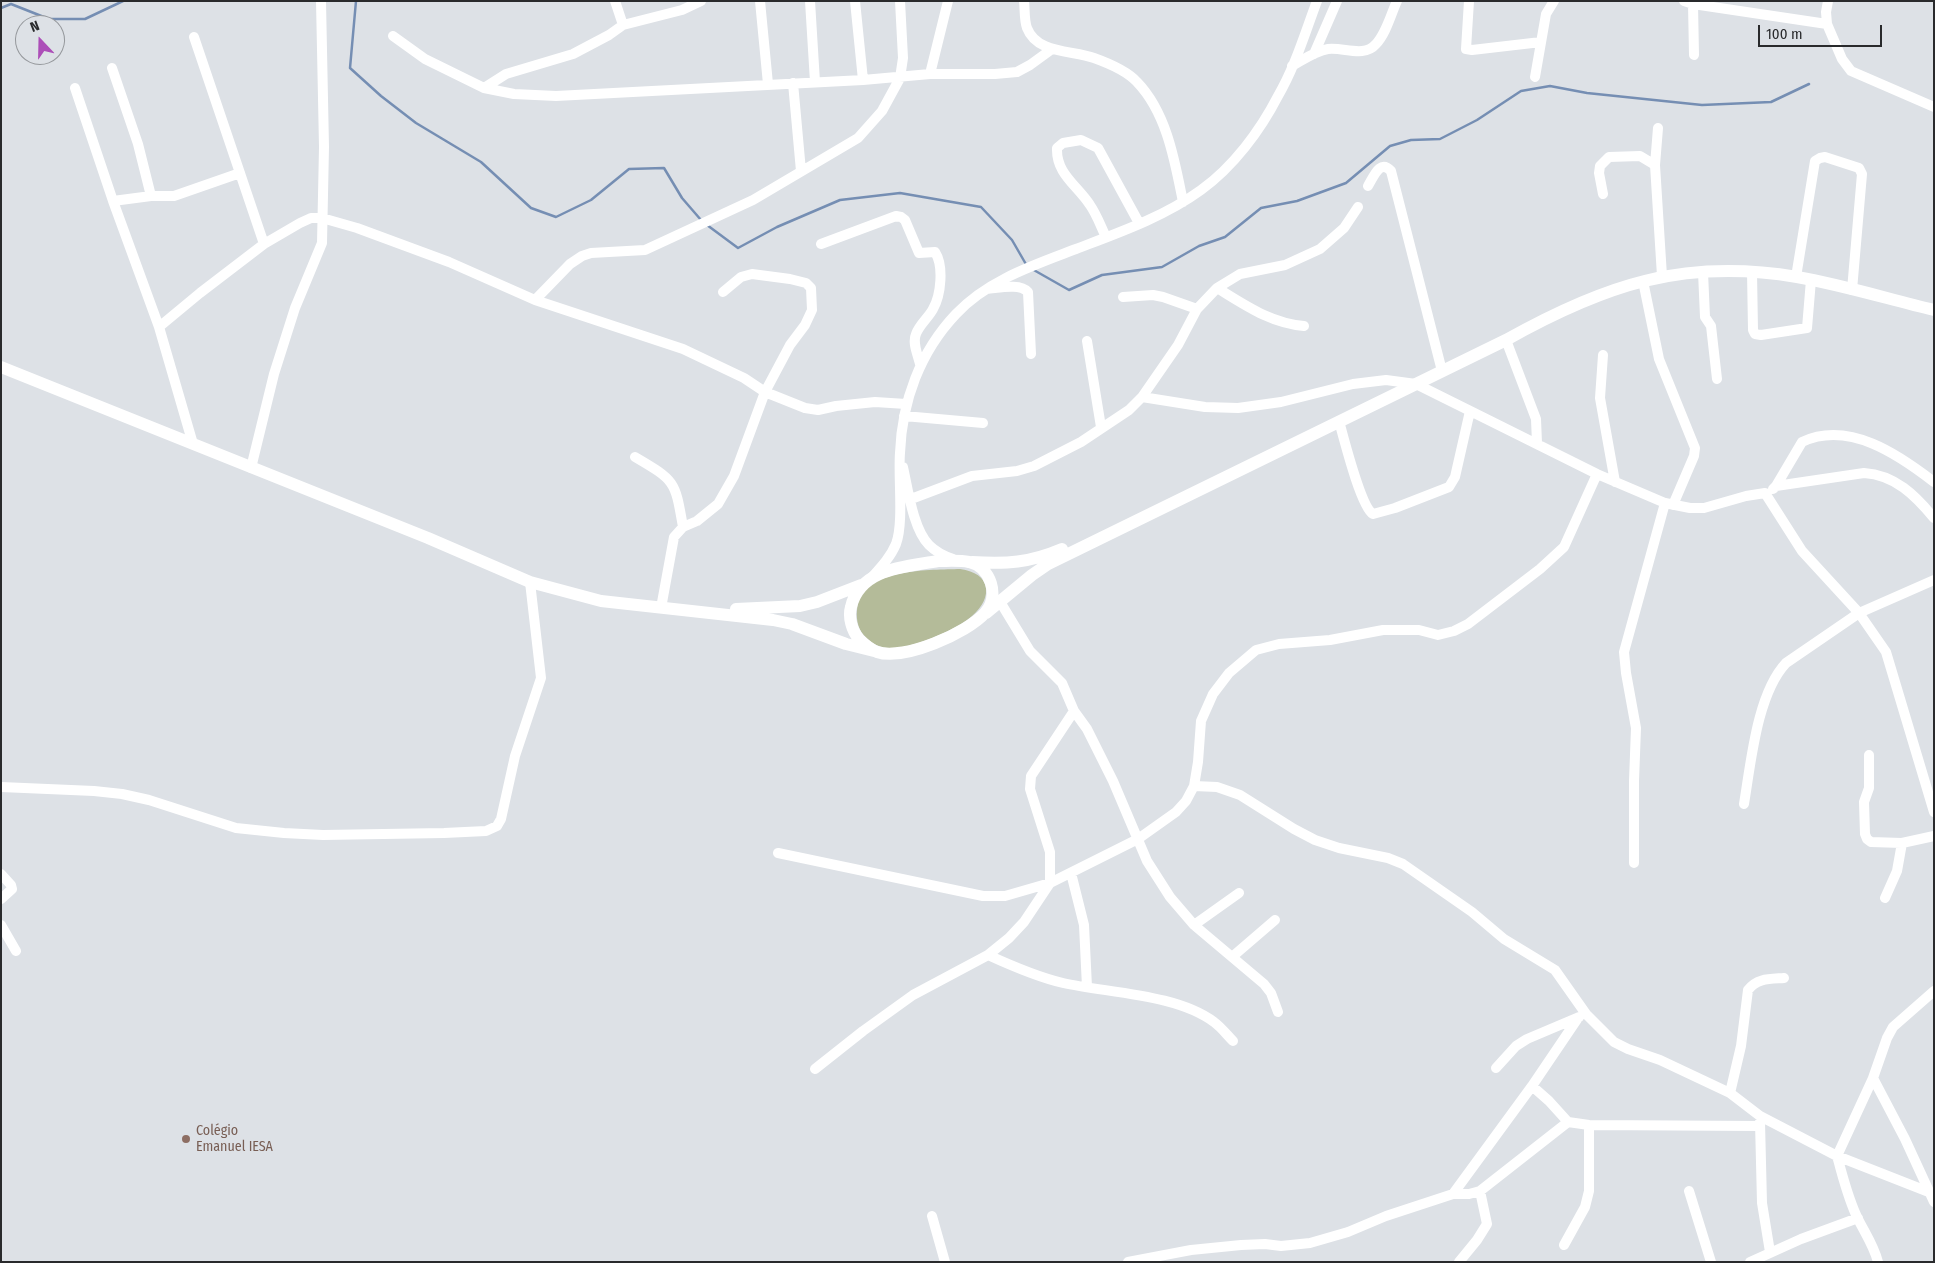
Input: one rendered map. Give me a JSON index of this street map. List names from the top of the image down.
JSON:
{
  "places": ["Colégio Emanuel IESA"],
  "scale_bar": "100 m",
  "north": "top"
}
